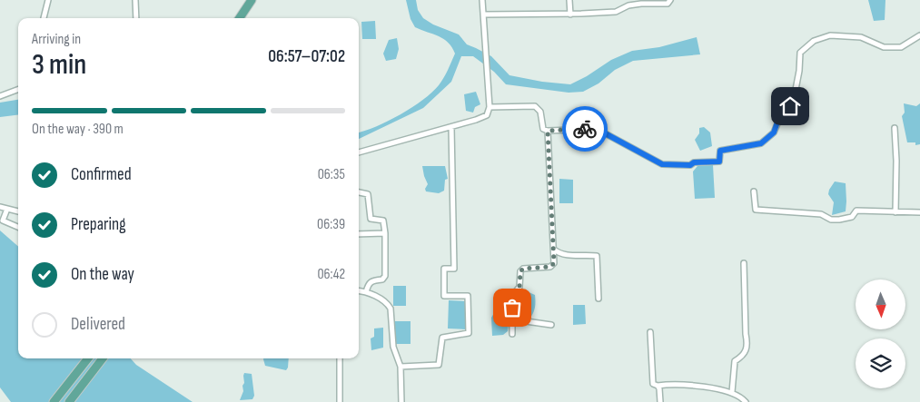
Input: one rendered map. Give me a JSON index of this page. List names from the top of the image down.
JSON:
{
  "north": "bottom",
  "page": {
    "heading": ["3 min", "Arriving in", "06:57–07:02"],
    "bar": "On the way · 390 m",
    "list": [
      ["Confirmed", "06:35"],
      ["Preparing", "06:39"],
      ["On the way", "06:42"],
      "Delivered"
    ]
  }
}
